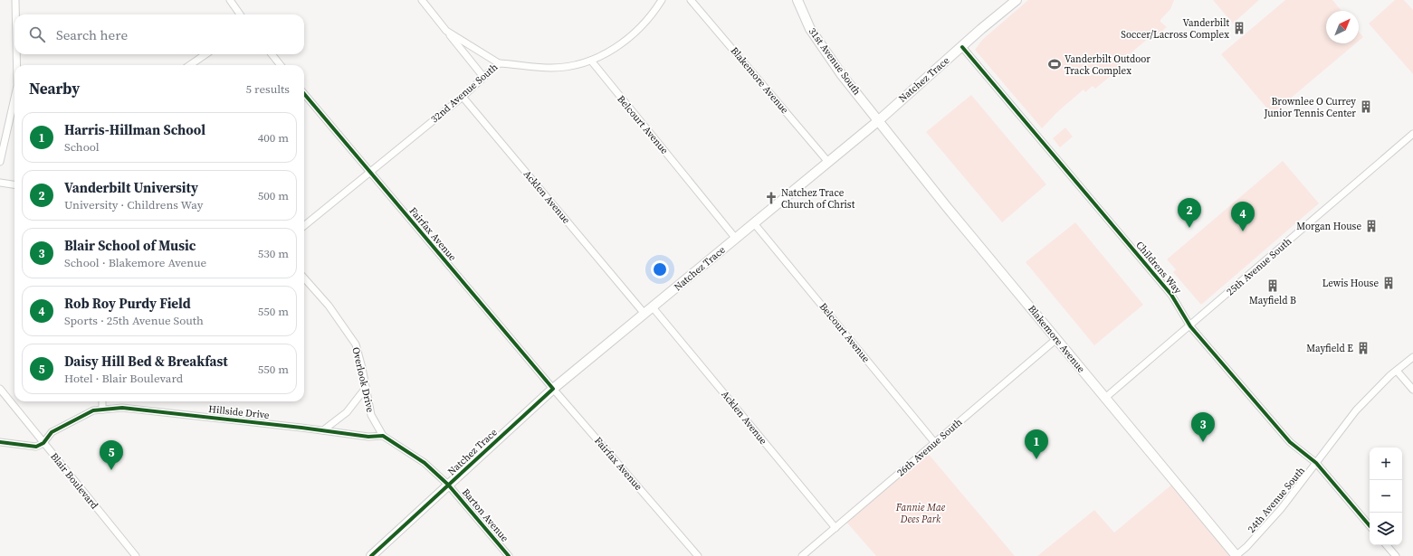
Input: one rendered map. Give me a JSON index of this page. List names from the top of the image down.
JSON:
{
  "streets": {
    "main road": ["31st Avenue South", "Natchez Trace", "Blakemore Avenue"],
    "street": [
      "32nd Avenue South",
      "Belcourt Avenue",
      "Acklen Avenue",
      "Fairfax Avenue",
      "25th Avenue South",
      "Childrens Way",
      "Overlook Drive",
      "Hillside Drive",
      "26th Avenue South",
      "Blair Boulevard",
      "24th Avenue South",
      "Barton Avenue"
    ]
  },
  "crossings": [
    ["31st Avenue South", "Natchez Trace"],
    ["31st Avenue South", "Blakemore Avenue"],
    ["Natchez Trace", "Blakemore Avenue"],
    ["Natchez Trace", "Belcourt Avenue"],
    ["Natchez Trace", "Acklen Avenue"],
    ["Natchez Trace", "Fairfax Avenue"],
    ["Natchez Trace", "Childrens Way"],
    ["Natchez Trace", "Barton Avenue"],
    ["Blakemore Avenue", "25th Avenue South"],
    ["Blakemore Avenue", "26th Avenue South"],
    ["Blakemore Avenue", "24th Avenue South"],
    ["32nd Avenue South", "Belcourt Avenue"],
    ["32nd Avenue South", "Acklen Avenue"],
    ["32nd Avenue South", "Fairfax Avenue"],
    ["Belcourt Avenue", "26th Avenue South"],
    ["Acklen Avenue", "26th Avenue South"],
    ["25th Avenue South", "Childrens Way"],
    ["Childrens Way", "24th Avenue South"],
    ["Overlook Drive", "Hillside Drive"],
    ["Hillside Drive", "Blair Boulevard"]
  ],
  "parks": ["Fannie Mae Dees Park"],
  "places": {
    "building": [
      "Vanderbilt Soccer/Lacross Complex",
      "Brownlee O Currey Junior Tennis Center",
      "Morgan House",
      "Lewis House",
      "Mayfield B",
      "Mayfield E"
    ],
    "sports": ["Vanderbilt Outdoor Track Complex"],
    "church": ["Natchez Trace Church of Christ"]
  },
  "north": "top right",
  "page": {
    "search": "Search here",
    "heading": ["Nearby", "5 results"],
    "list": [
      {
        "mark": "1",
        "name": "Harris-Hillman School",
        "note": "School",
        "value": "400 m"
      },
      {
        "mark": "2",
        "name": "Vanderbilt University",
        "note": "University · Childrens Way",
        "value": "500 m"
      },
      {
        "mark": "3",
        "name": "Blair School of Music",
        "note": "School · Blakemore Avenue",
        "value": "530 m"
      },
      {
        "mark": "4",
        "name": "Rob Roy Purdy Field",
        "note": "Sports · 25th Avenue South",
        "value": "550 m"
      },
      {
        "mark": "5",
        "name": "Daisy Hill Bed & Breakfast",
        "note": "Hotel · Blair Boulevard",
        "value": "550 m"
      }
    ],
    "pins": [
      "2",
      "4",
      "3",
      "1",
      "5"
    ],
    "map_buttons": ["+", "−"]
  }
}
